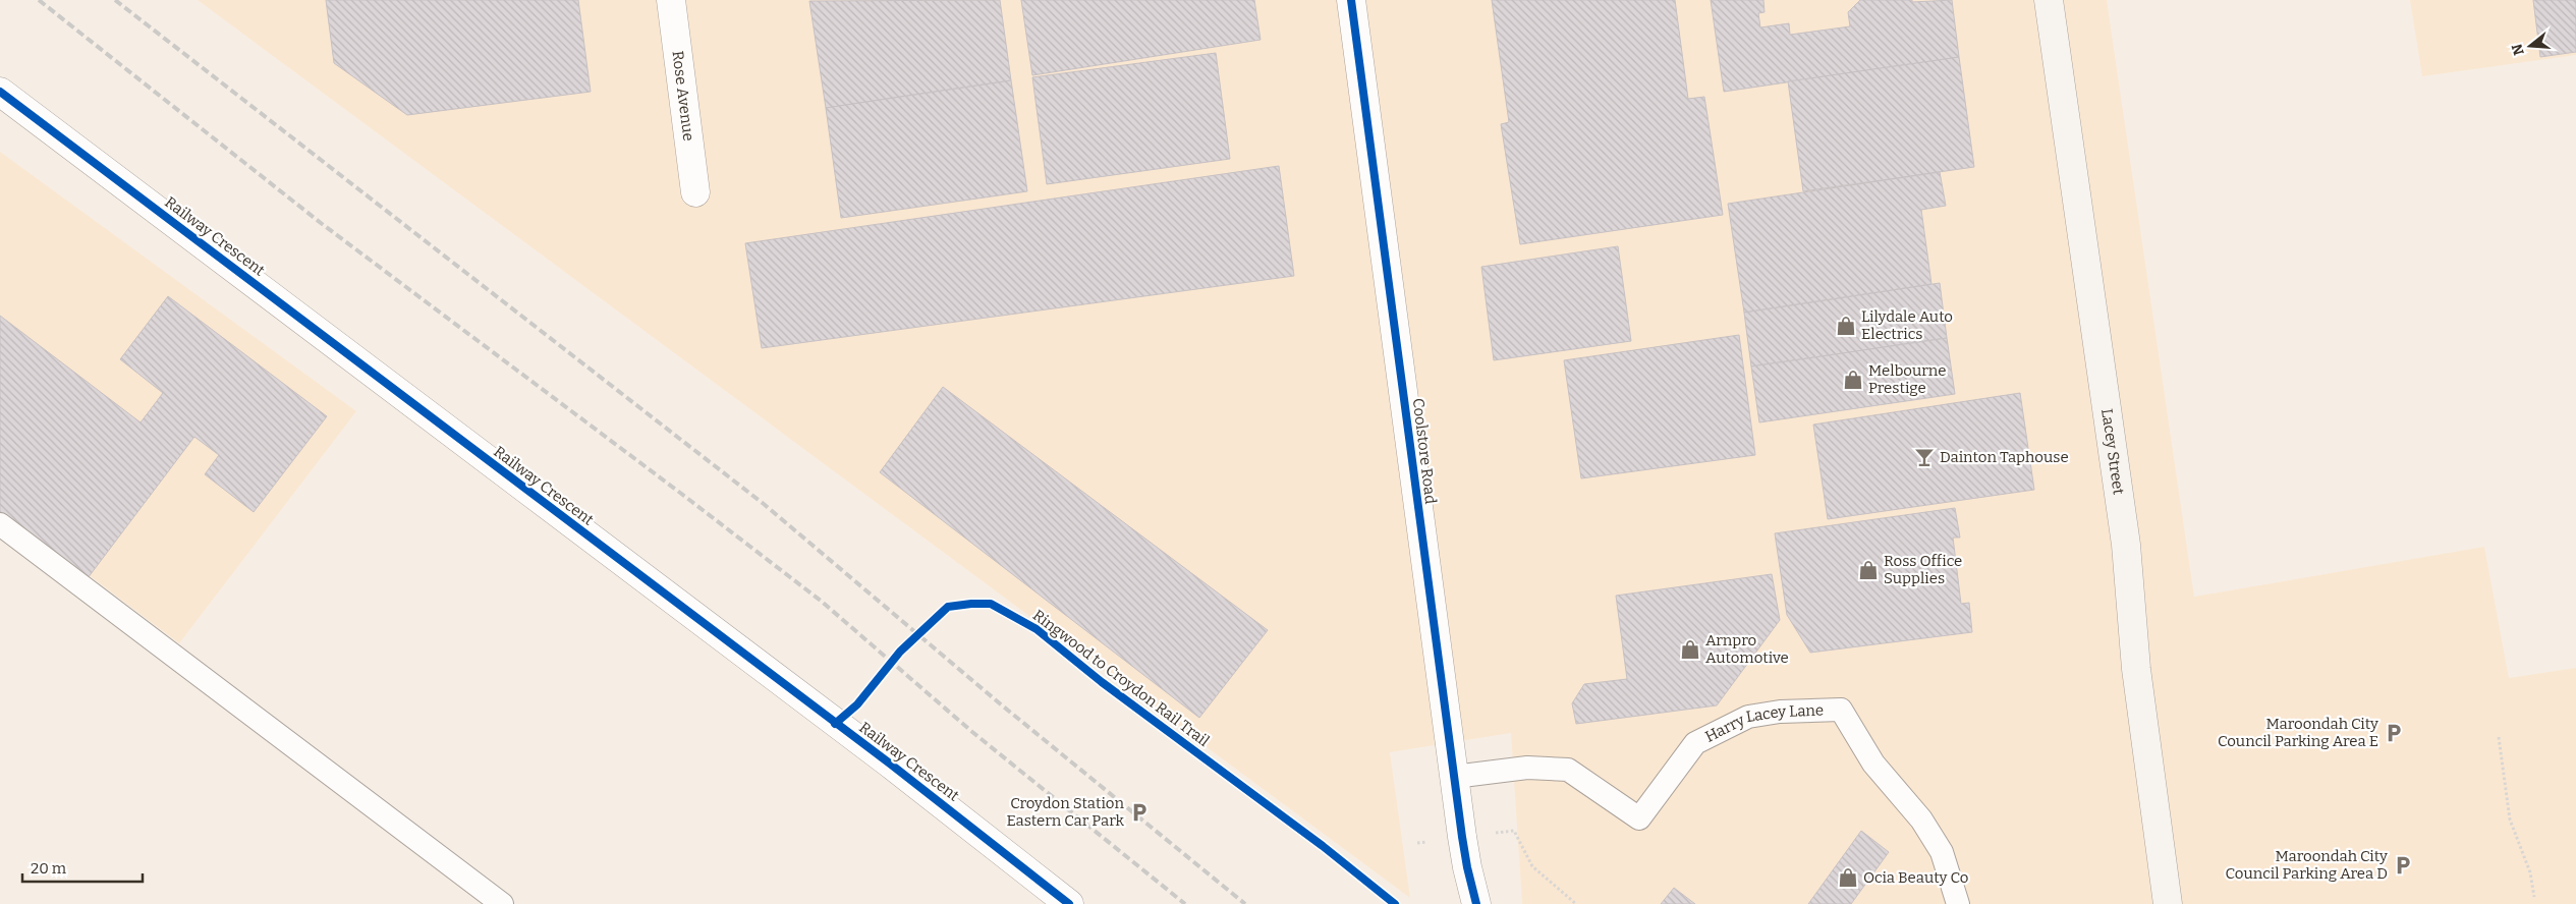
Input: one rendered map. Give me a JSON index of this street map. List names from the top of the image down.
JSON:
{
  "streets": {
    "street": [
      "Rose Avenue",
      "Railway Crescent",
      "Coolstore Road",
      "Lacey Street"
    ],
    "lane": ["Harry Lacey Lane"],
    "cycle path": ["Ringwood to Croydon Rail Trail"]
  },
  "crossings": [
    ["Coolstore Road", "Harry Lacey Lane"]
  ],
  "places": {
    "shop": [
      "Lilydale Auto Electrics",
      "Melbourne Prestige",
      "Ross Office Supplies",
      "Arnpro Automotive",
      "Ocia Beauty Co"
    ],
    "bar": ["Dainton Taphouse"],
    "parking": ["Maroondah City Council Parking Area E", "Croydon Station Eastern Car Park", "Maroondah City Council Parking Area D"]
  },
  "scale_bar": "20 m",
  "north": "left"
}
